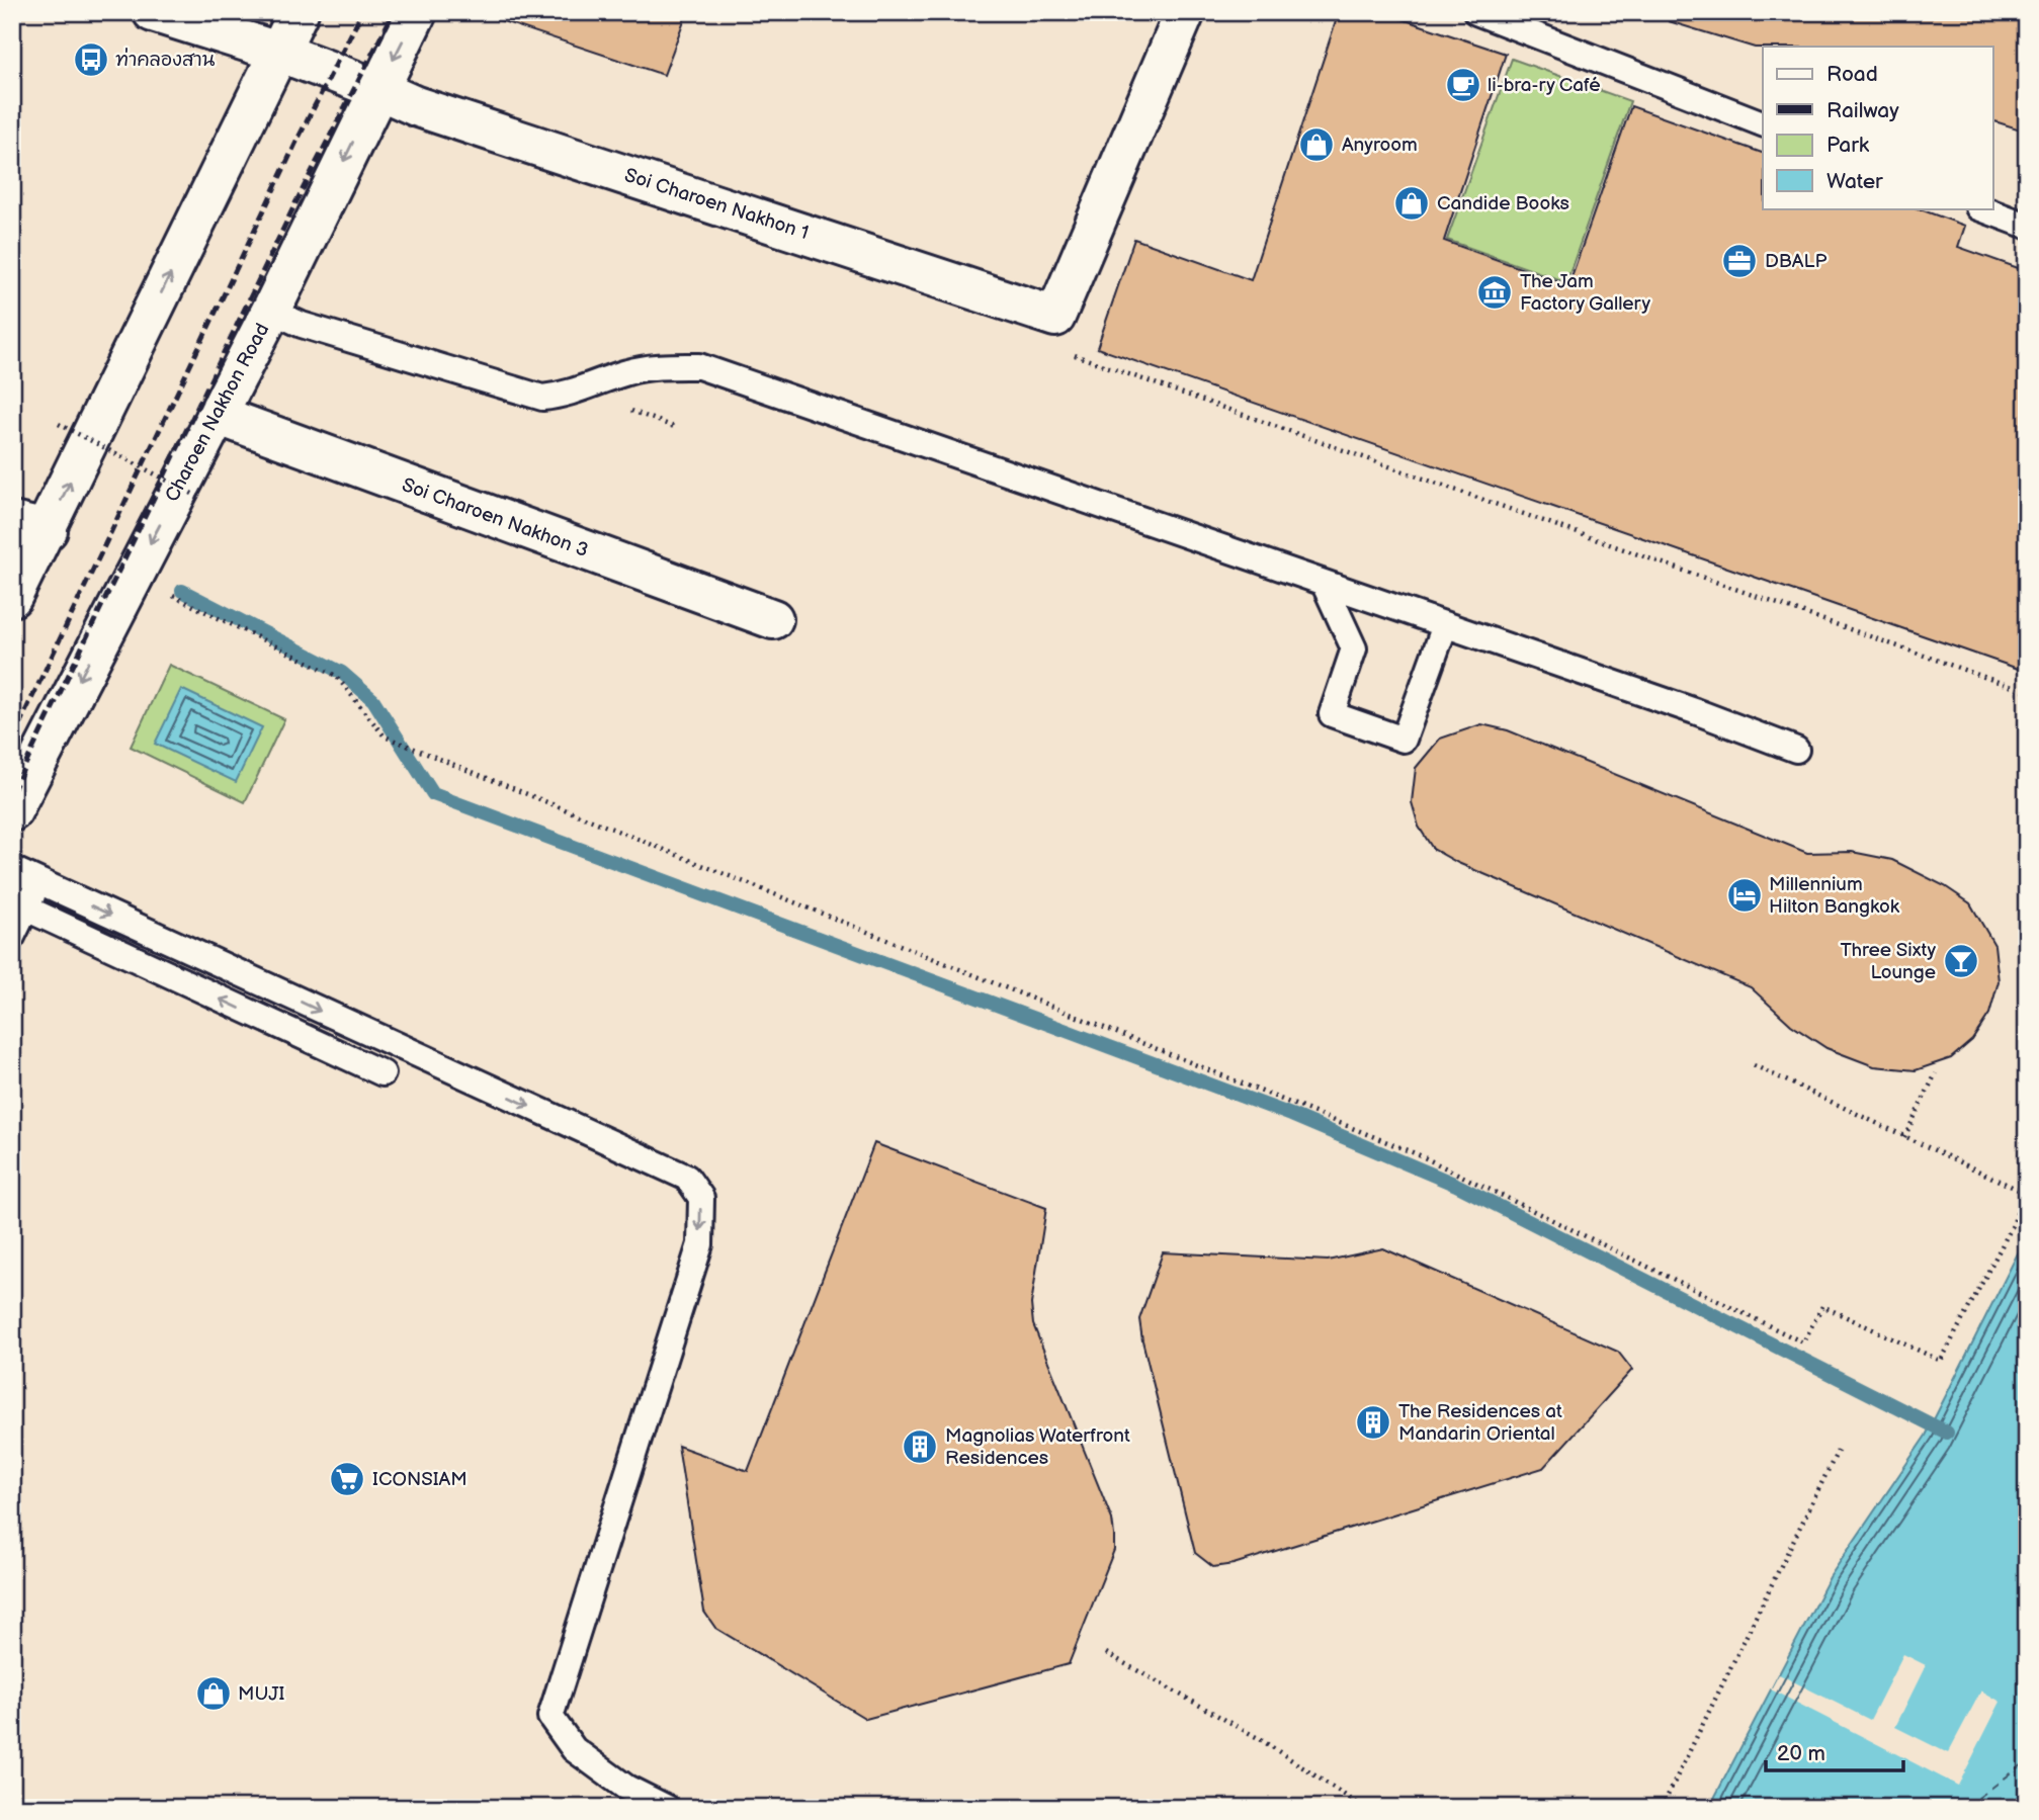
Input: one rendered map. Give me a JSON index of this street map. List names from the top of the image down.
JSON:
{
  "streets": {
    "street": ["Soi Charoen Nakhon 1", "Charoen Nakhon Road", "Soi Charoen Nakhon 3"]
  },
  "crossings": [
    ["Soi Charoen Nakhon 1", "Charoen Nakhon Road"],
    ["Charoen Nakhon Road", "Soi Charoen Nakhon 3"]
  ],
  "places": {
    "bus stop": ["ท่าคลองสาน"],
    "cafe": ["li-bra-ry Café"],
    "shop": ["Anyroom", "Candide Books", "MUJI"],
    "office": ["DBALP"],
    "museum": ["The Jam Factory Gallery"],
    "hotel": ["Millennium Hilton Bangkok"],
    "bar": ["Three Sixty Lounge"],
    "building": ["The Residences at Mandarin Oriental", "Magnolias Waterfront Residences"],
    "supermarket": ["ICONSIAM"]
  },
  "legend": [
    "Road",
    "Railway",
    "Park",
    "Water"
  ],
  "scale_bar": "20 m"
}
